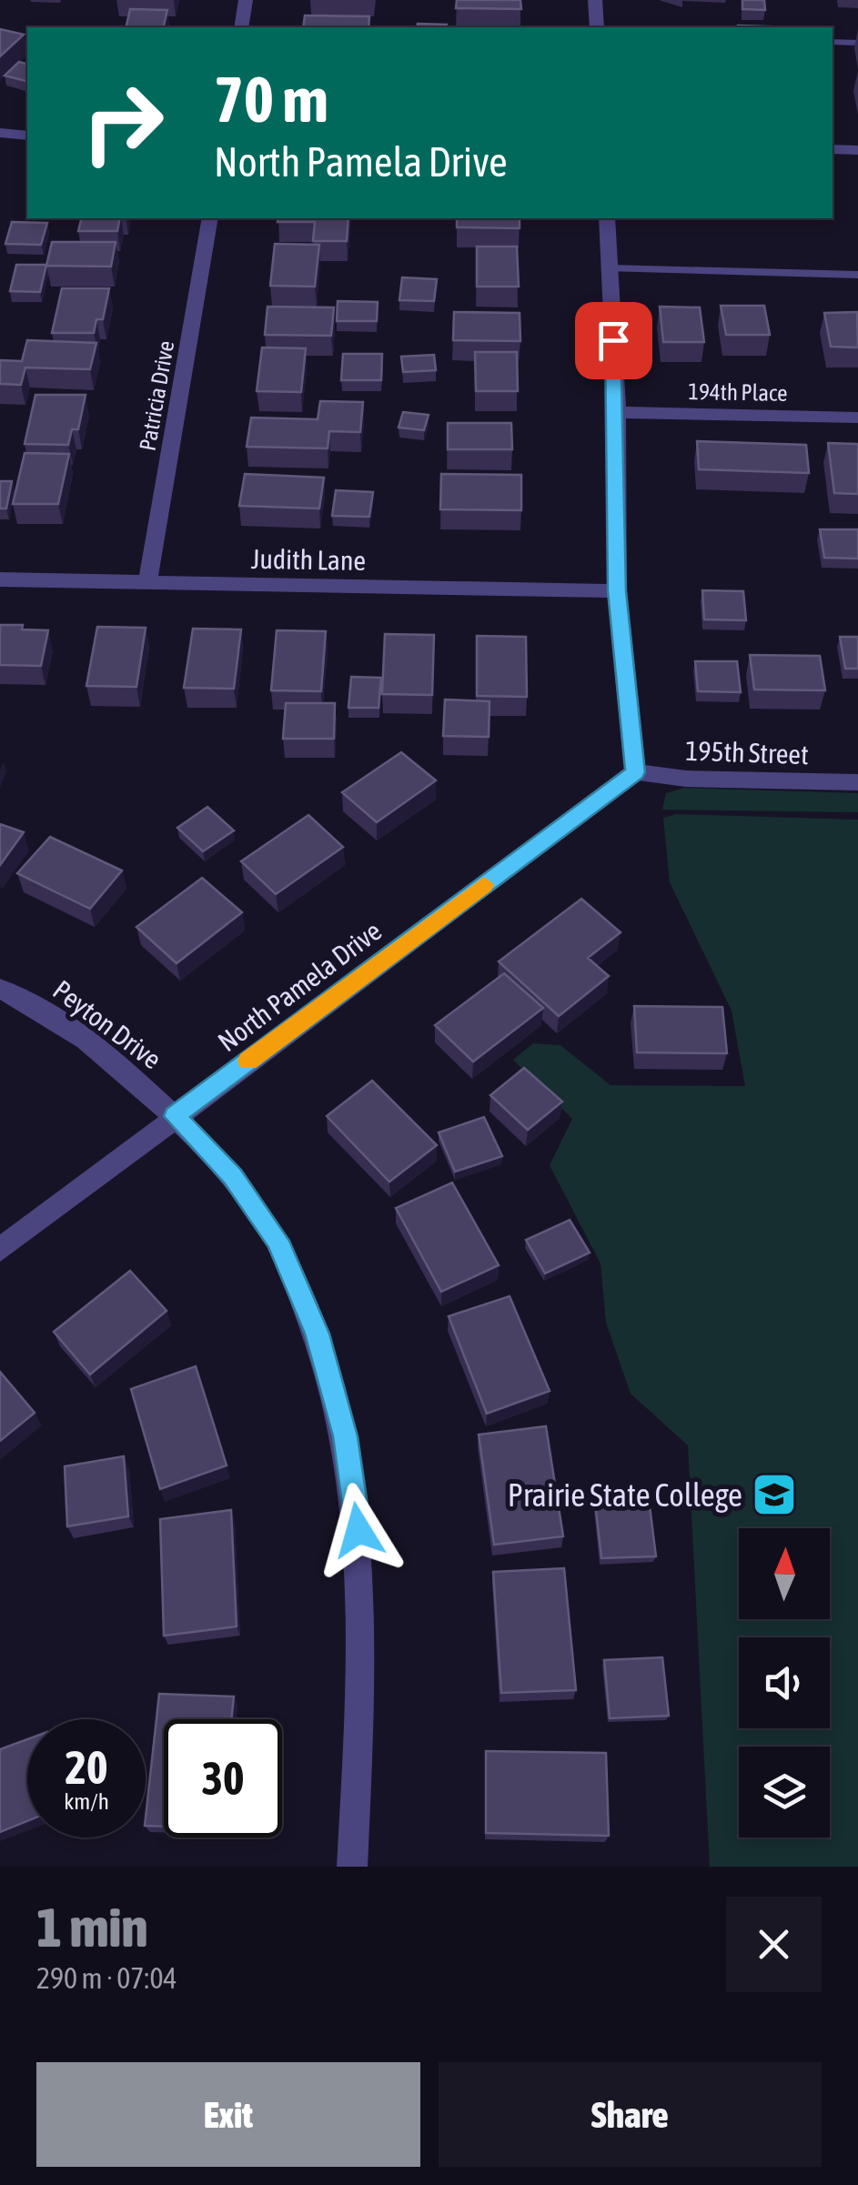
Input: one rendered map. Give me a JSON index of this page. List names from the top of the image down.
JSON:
{
  "streets": {
    "street": [
      "194th Place",
      "Patricia Drive",
      "Judith Lane",
      "195th Street",
      "North Pamela Drive",
      "Peyton Drive"
    ]
  },
  "crossings": [
    ["Patricia Drive", "Judith Lane"],
    ["195th Street", "North Pamela Drive"],
    ["North Pamela Drive", "Peyton Drive"]
  ],
  "places": {
    "school or university": ["Prairie State College"]
  },
  "north": "top",
  "page": {
    "turn": ["70 m", "North Pamela Drive"],
    "speed": "20 km/h",
    "limit": "30",
    "heading": ["1 min", "290 m · 07:04"],
    "buttons": ["Exit", "Share"]
  }
}
